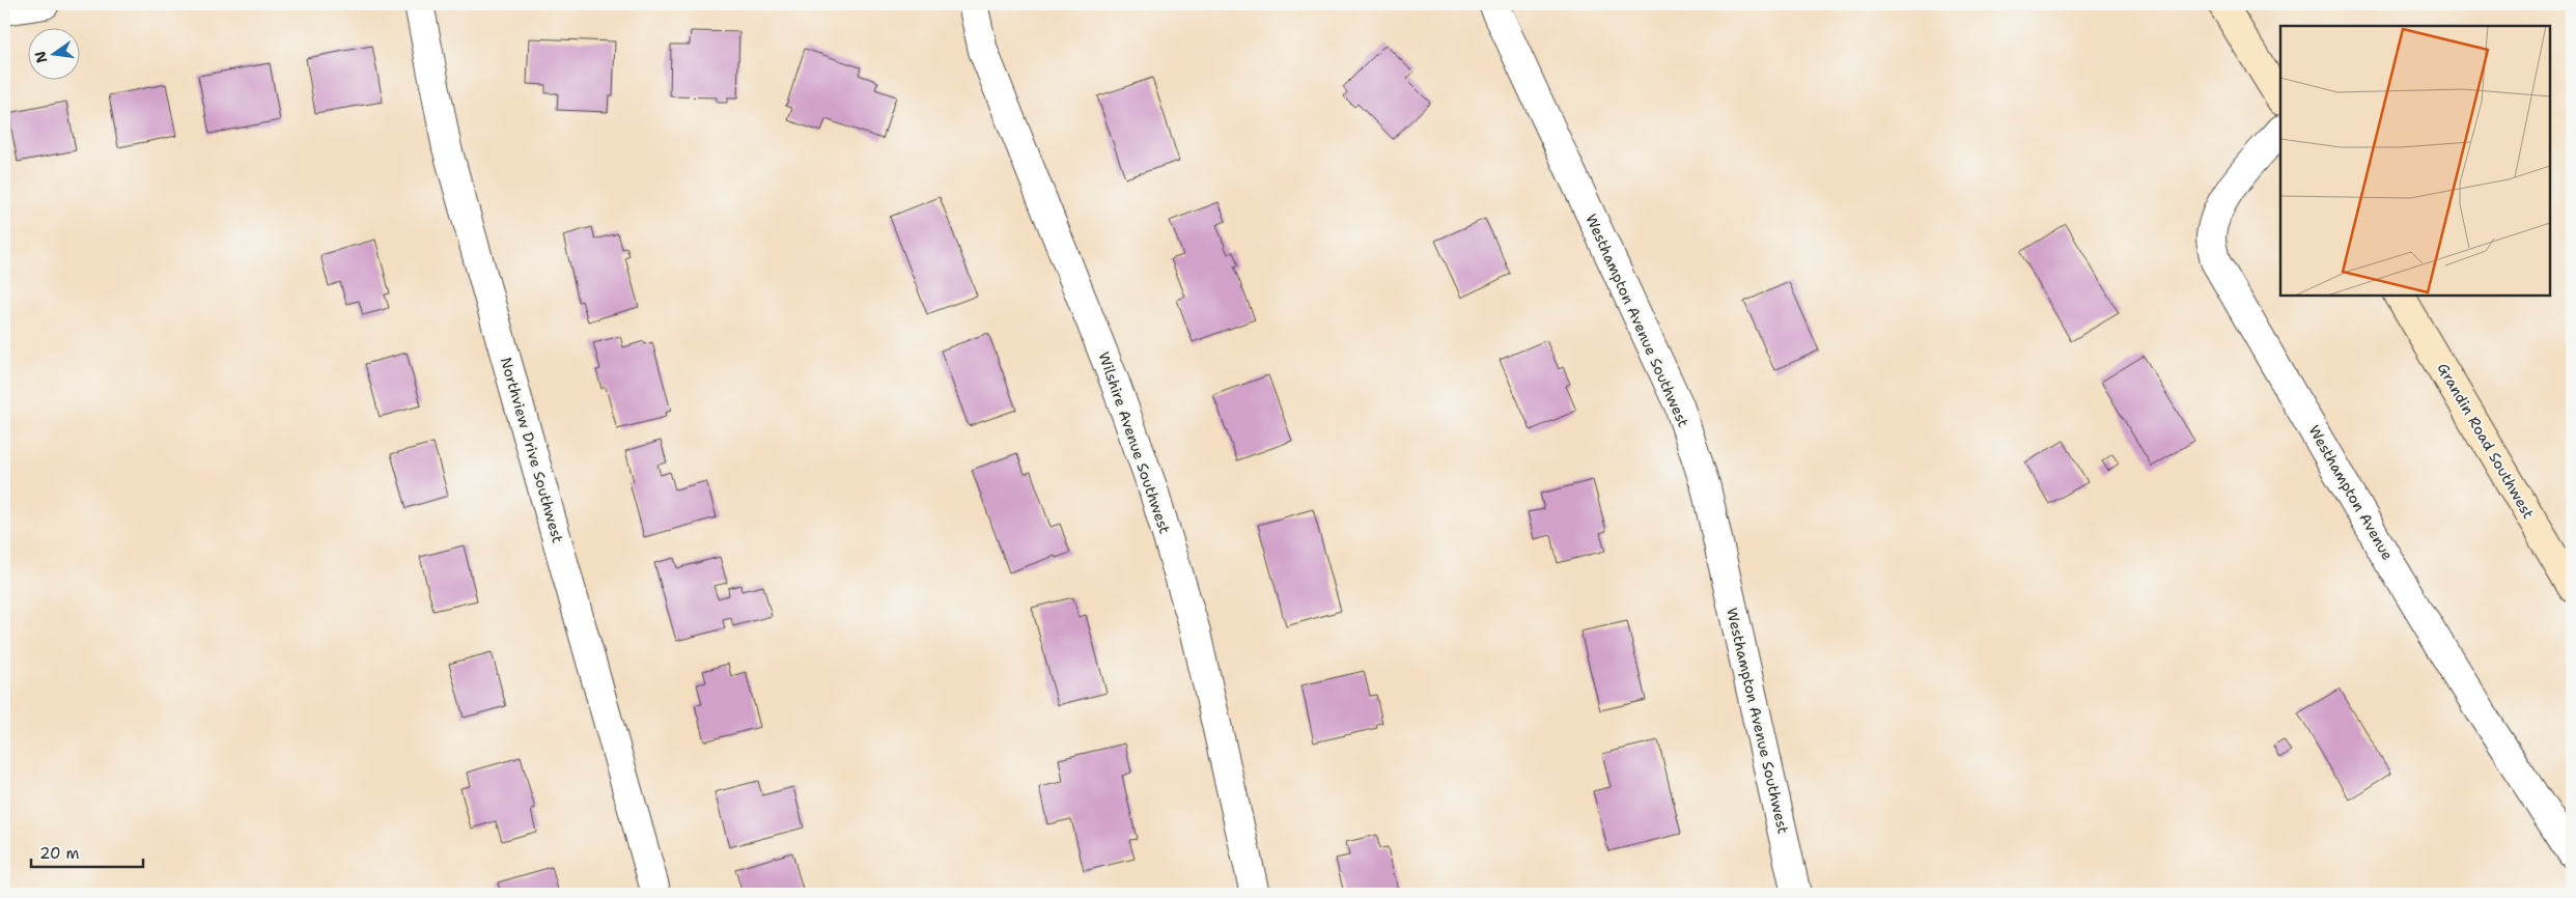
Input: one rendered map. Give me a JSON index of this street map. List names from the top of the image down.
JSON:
{
  "streets": {
    "street": [
      "Westhampton Avenue Southwest",
      "Grandin Road Southwest",
      "Wilshire Avenue Southwest",
      "Northview Drive Southwest",
      "Westhampton Avenue"
    ]
  },
  "scale_bar": "20 m",
  "north": "left"
}
